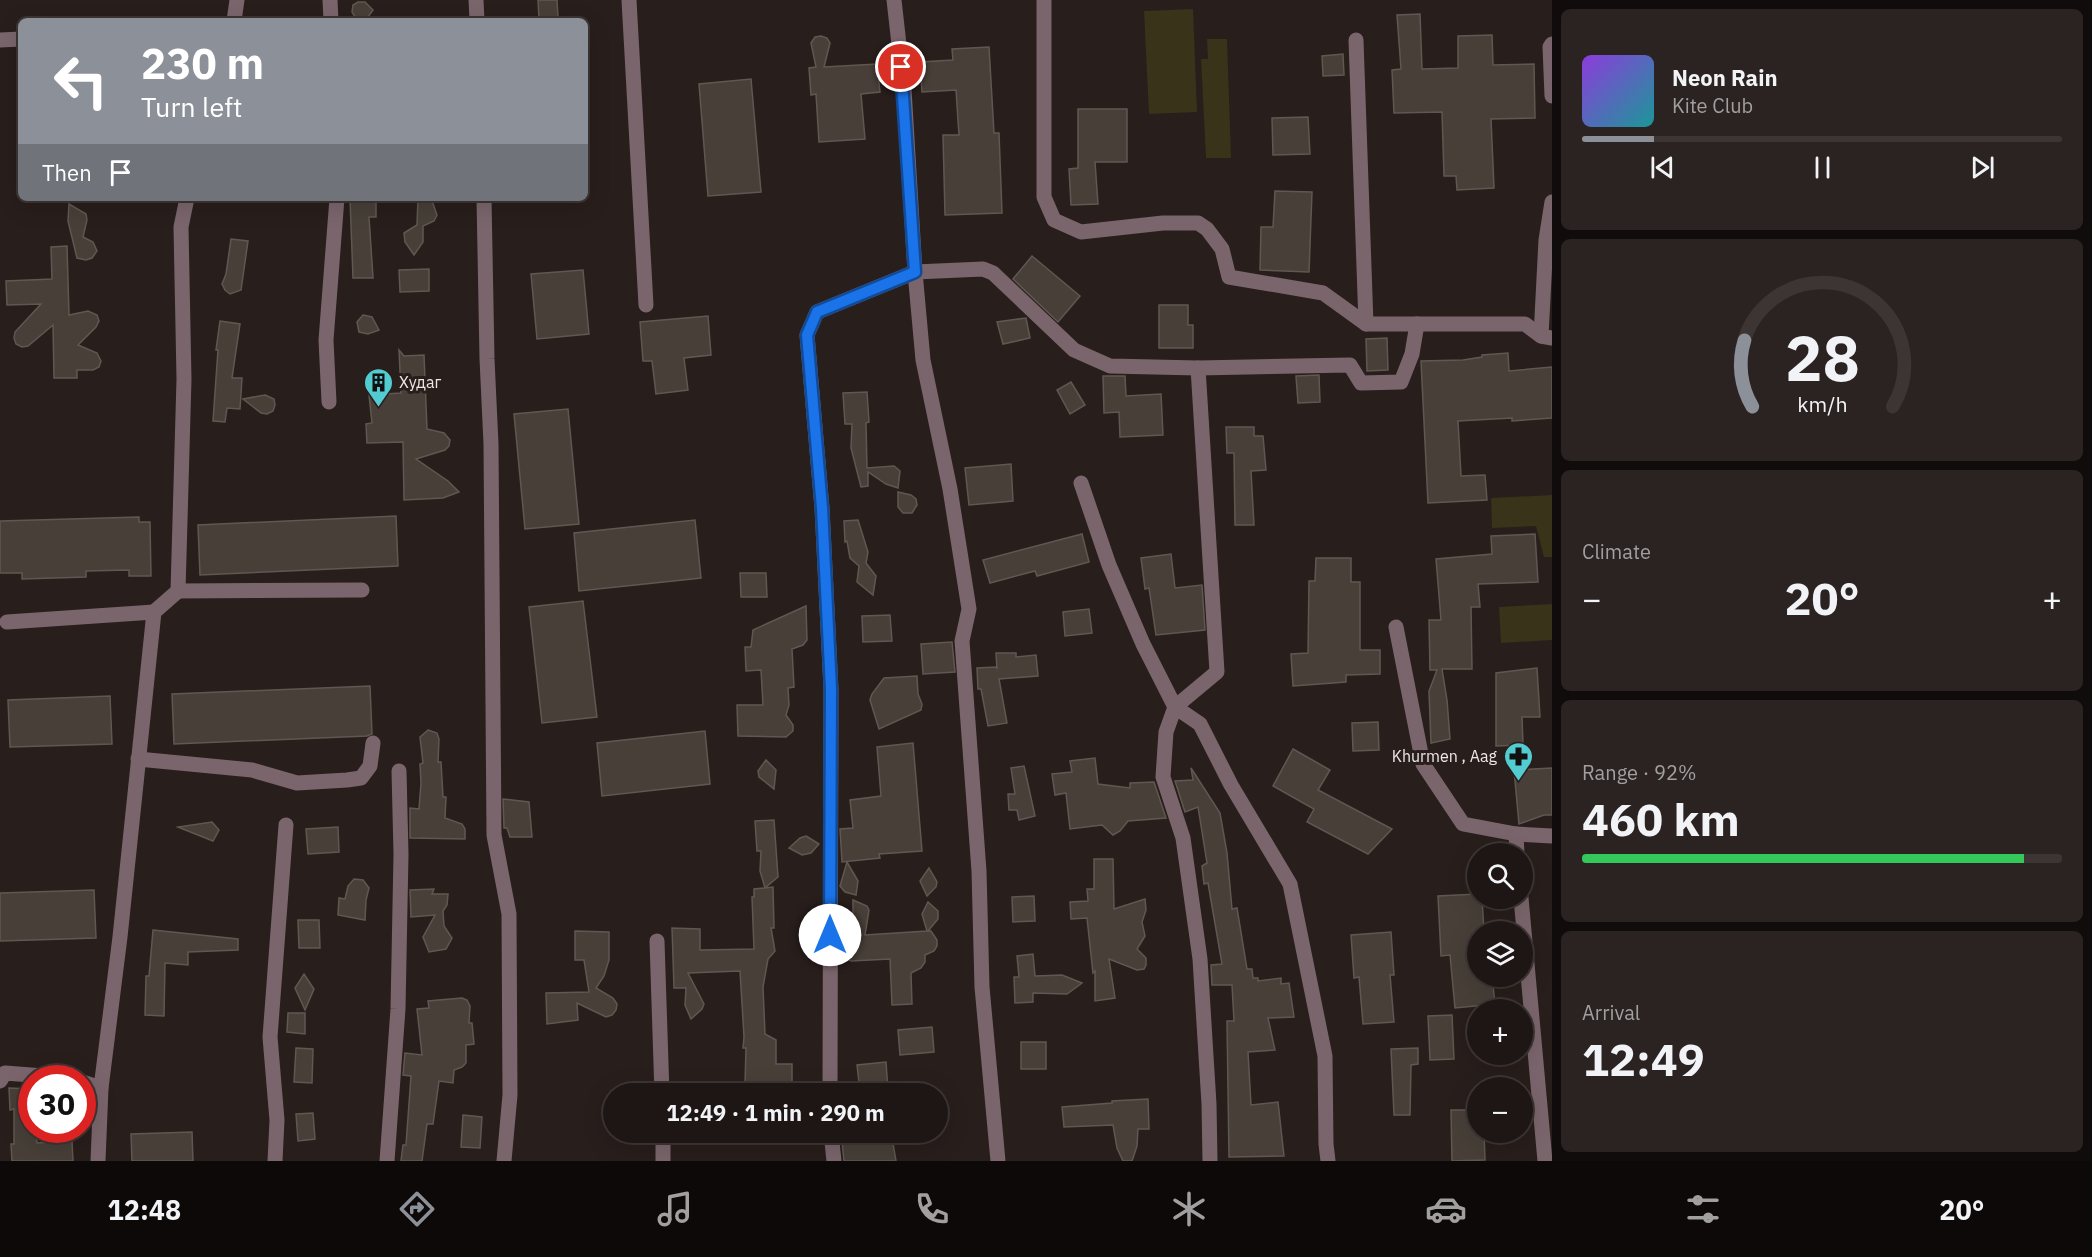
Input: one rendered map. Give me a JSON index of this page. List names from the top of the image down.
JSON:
{
  "places": {
    "building": ["Худаг"],
    "pharmacy": ["Khurmen , Aag"]
  },
  "page": {
    "turn": ["230 m", "Turn left"],
    "song": ["Neon Rain", "Kite Club"],
    "then": "Then",
    "tile": [
      "Climate",
      ["Range · 92%", "460 km"],
      ["Arrival", "12:49"]
    ],
    "heat": ["−", "20°", "+"],
    "map_buttons": ["+", "−"],
    "limit": "30",
    "trip": "12:49 · 1 min · 290 m",
    "tabs": ["12:48", "20°"],
    "gauge": ["28", "km/h"]
  }
}
